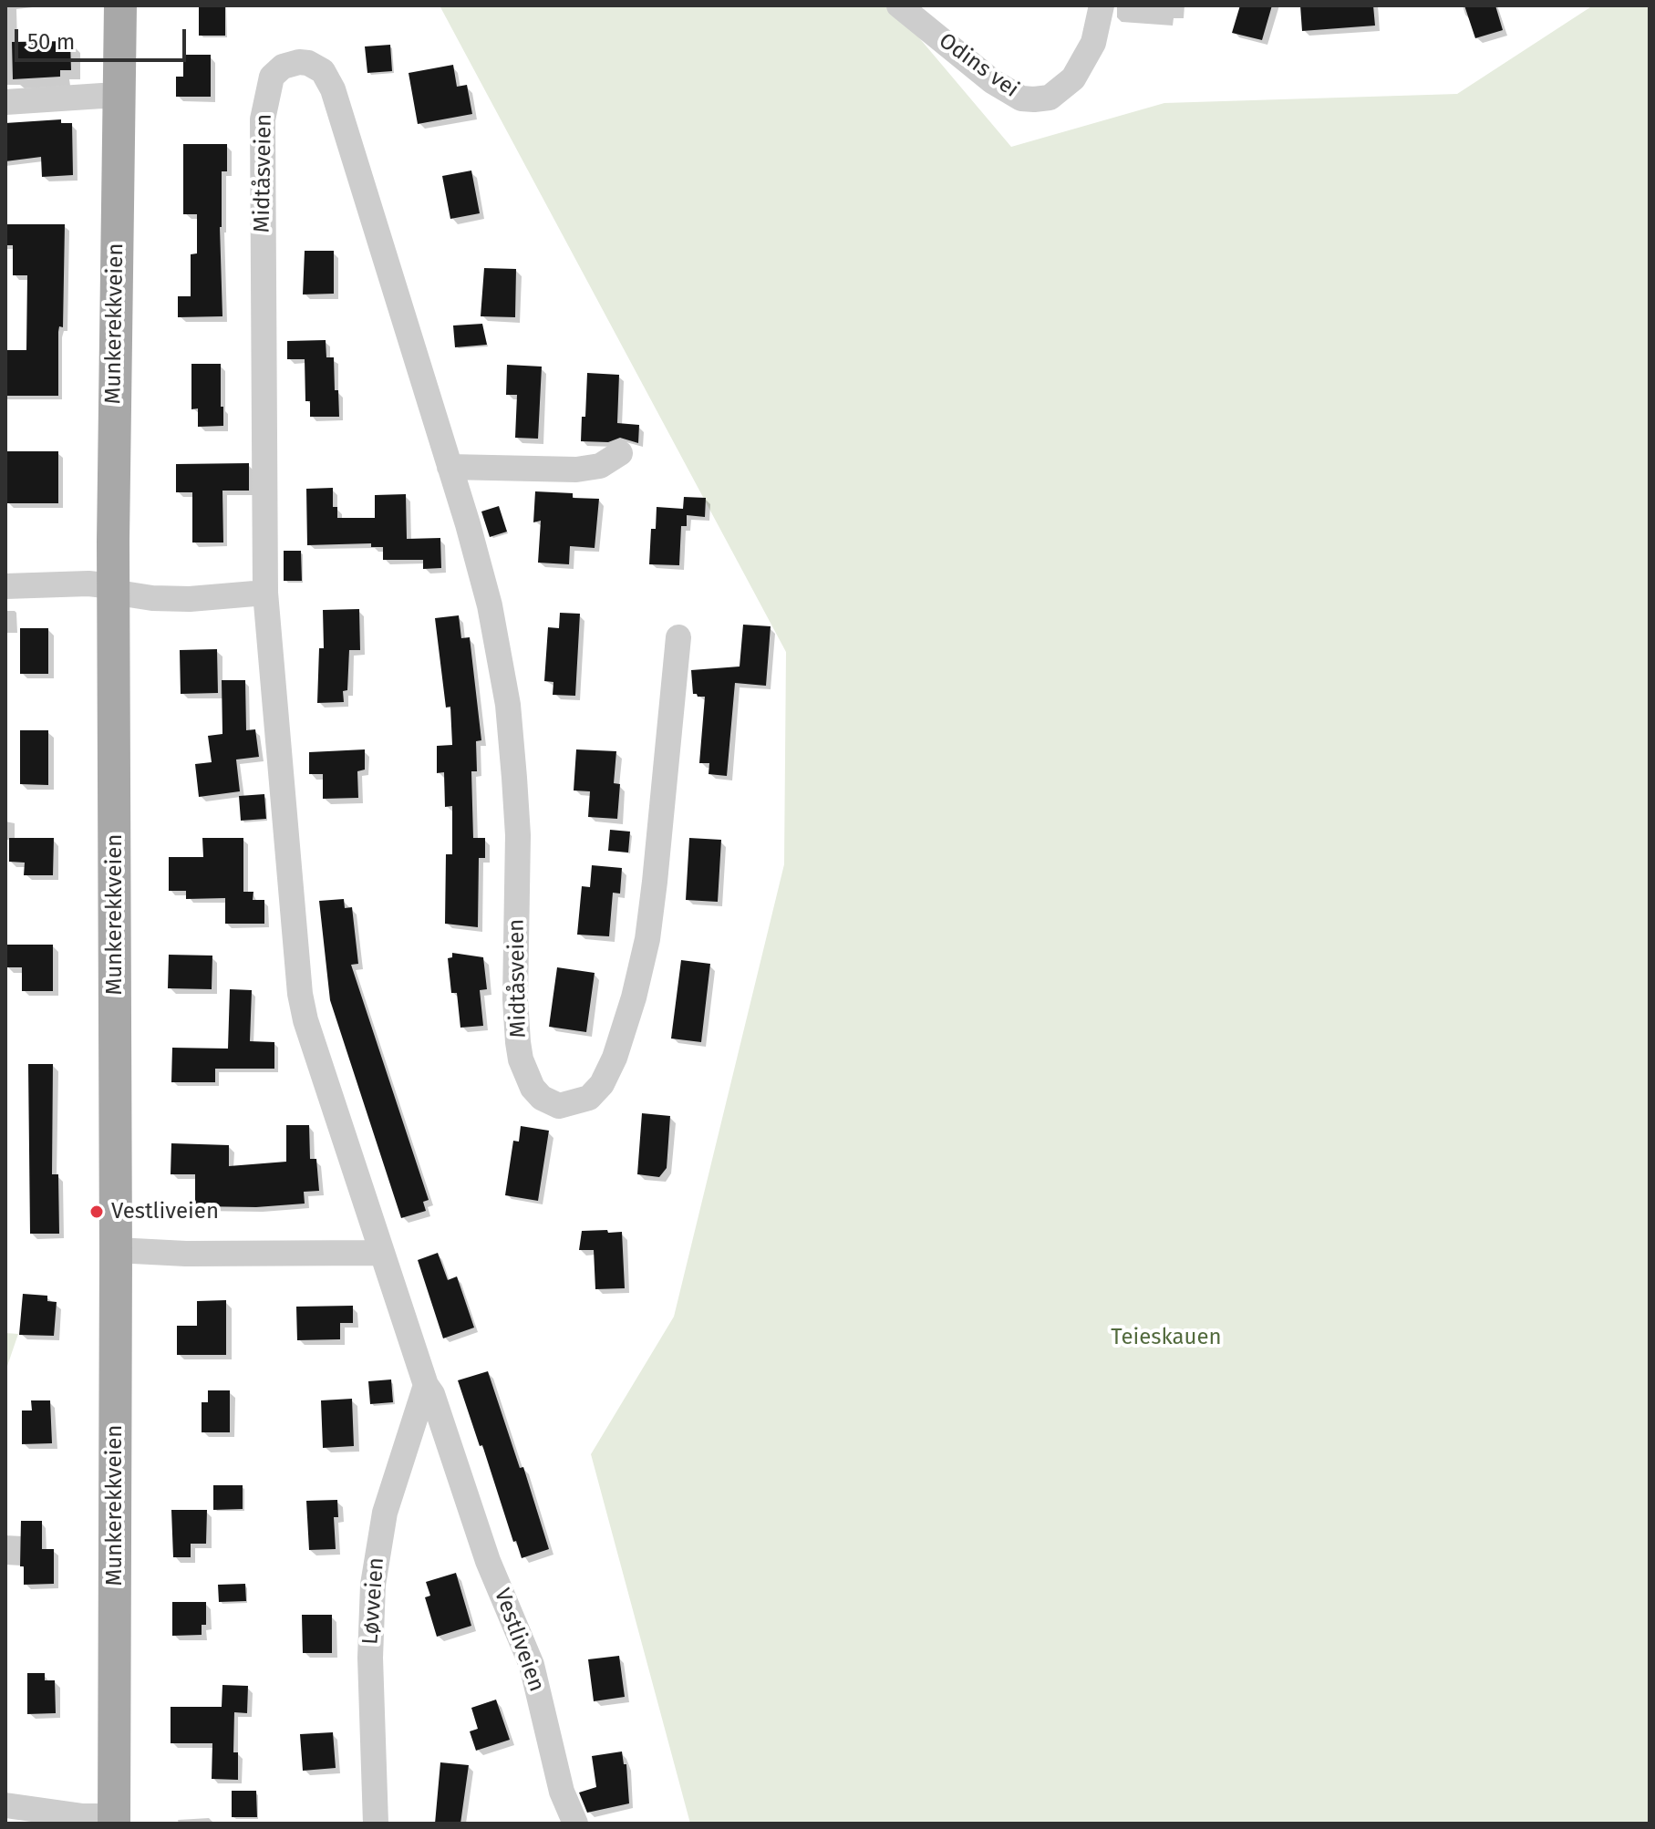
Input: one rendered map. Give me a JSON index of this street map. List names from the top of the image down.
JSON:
{
  "streets": {
    "main road": ["Munkerekkveien"],
    "street": [
      "Odins vei",
      "Midtåsveien",
      "Løvveien",
      "Vestliveien"
    ]
  },
  "crossings": [
    ["Midtåsveien", "Vestliveien"],
    ["Løvveien", "Vestliveien"]
  ],
  "parks": ["Teieskauen"],
  "places": ["Vestliveien"],
  "scale_bar": "50 m"
}
